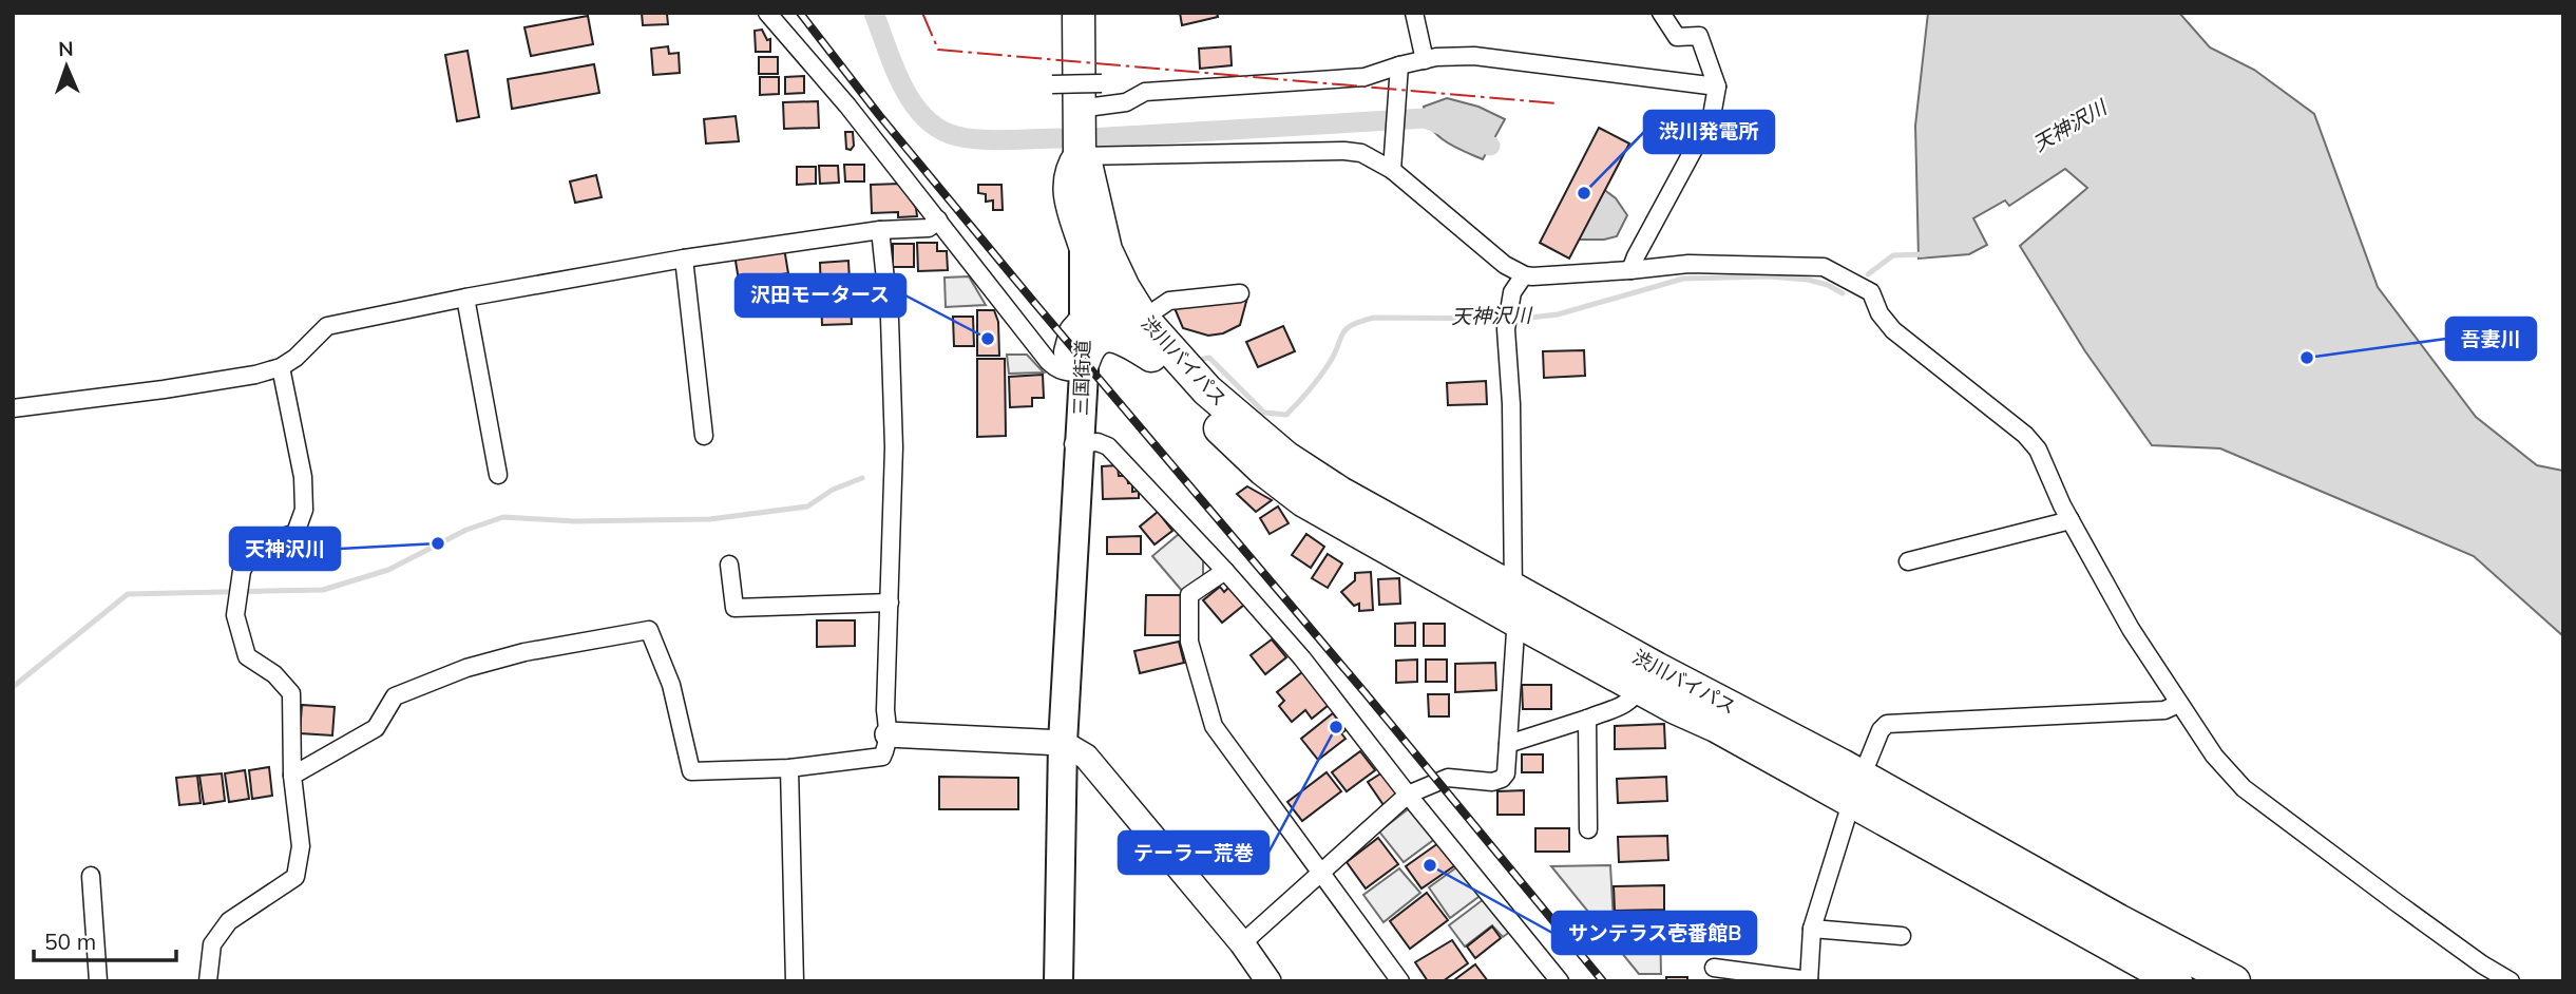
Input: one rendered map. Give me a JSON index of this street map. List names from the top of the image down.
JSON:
{
  "streets": {
    "highway": ["渋川バイパス", "三国街道"]
  },
  "crossings": [
    ["渋川バイパス", "三国街道"]
  ],
  "water": ["天神沢川"],
  "places": [
    "渋川発電所",
    "沢田モータース",
    "吾妻川",
    "天神沢川",
    "テーラー荒巻",
    "サンテラス壱番館B"
  ],
  "scale_bar": "50 m",
  "north": "top"
}
